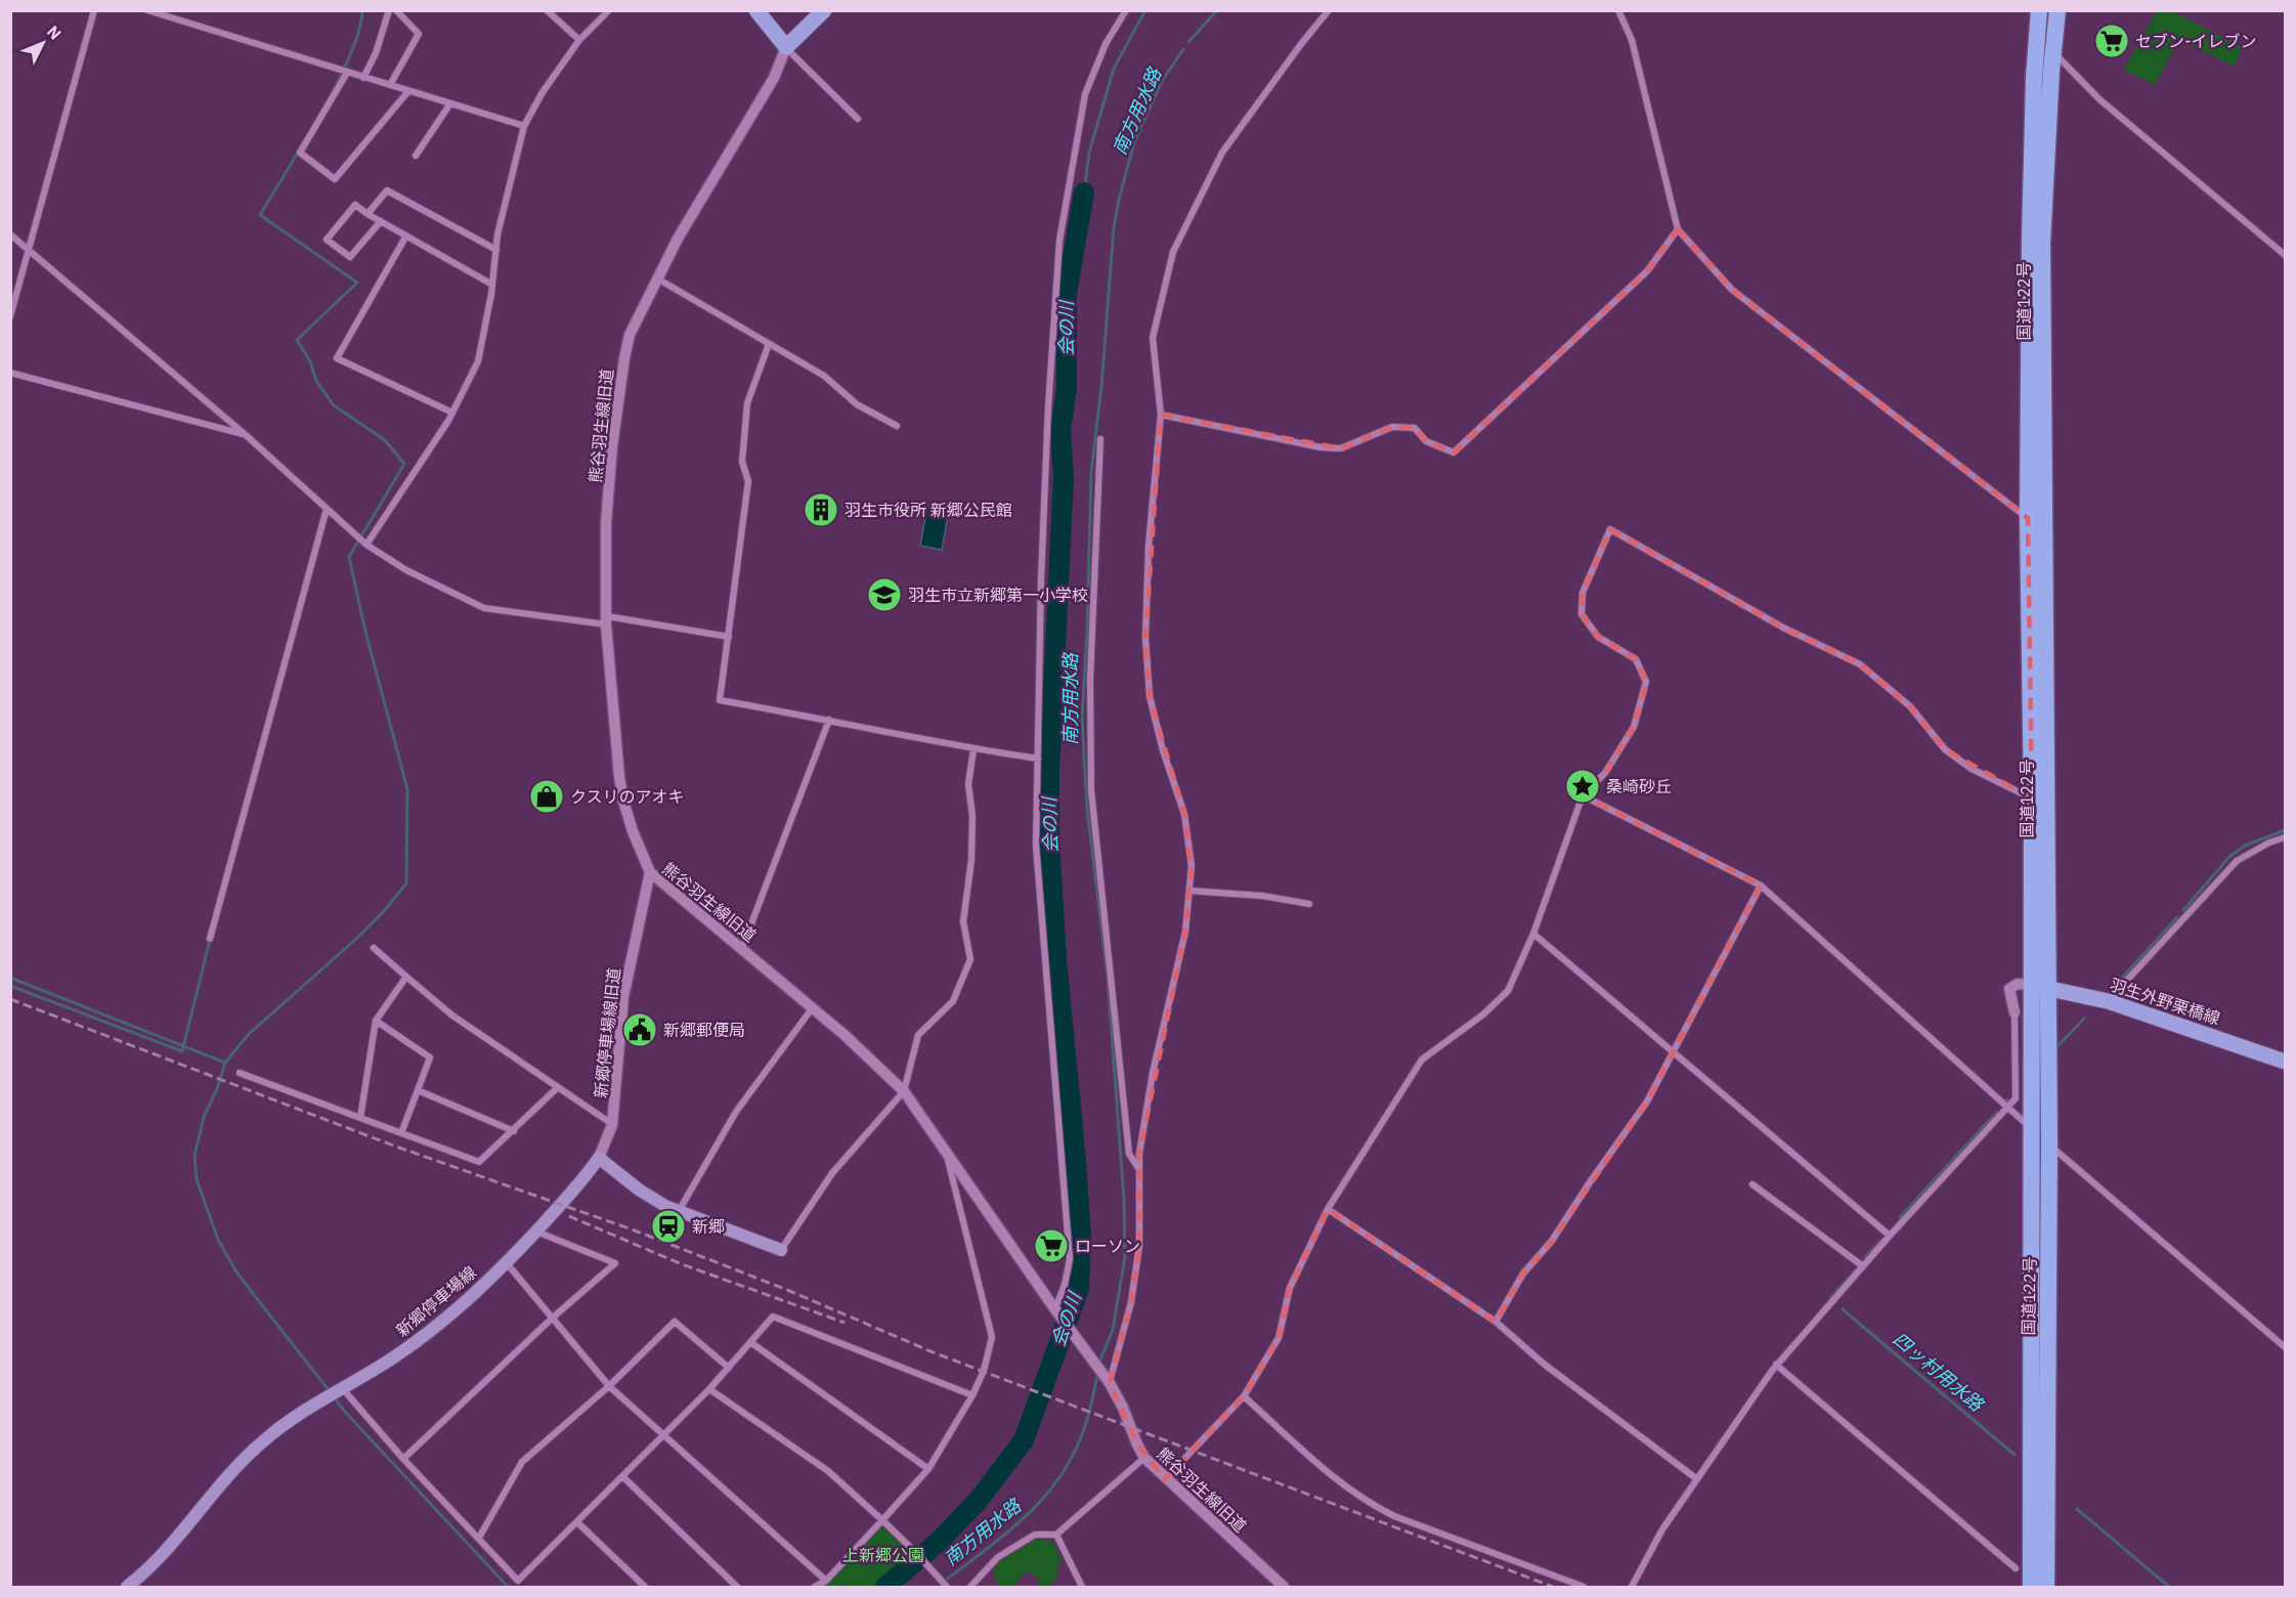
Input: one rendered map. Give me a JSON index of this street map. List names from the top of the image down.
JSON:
{
  "streets": {
    "highway": ["国道122号"],
    "main road": ["羽生外野栗橋線", "新郷停車場線"],
    "street": ["熊谷羽生線旧道", "新郷停車場線旧道"]
  },
  "crossings": [
    ["国道122号", "羽生外野栗橋線"],
    ["熊谷羽生線旧道", "新郷停車場線旧道"],
    ["新郷停車場線旧道", "新郷停車場線"]
  ],
  "water": ["南方用水路", "会の川", "四ッ村用水路"],
  "parks": ["上新郷公園"],
  "places": {
    "supermarket": ["セブン-イレブン", "ローソン"],
    "building": ["羽生市役所 新郷公民館"],
    "school or university": ["羽生市立新郷第一小学校"],
    "place": ["桑崎砂丘"],
    "shop": ["クスリのアオキ"],
    "public building": ["新郷郵便局"],
    "station": ["新郷"]
  },
  "north": "top right"
}
